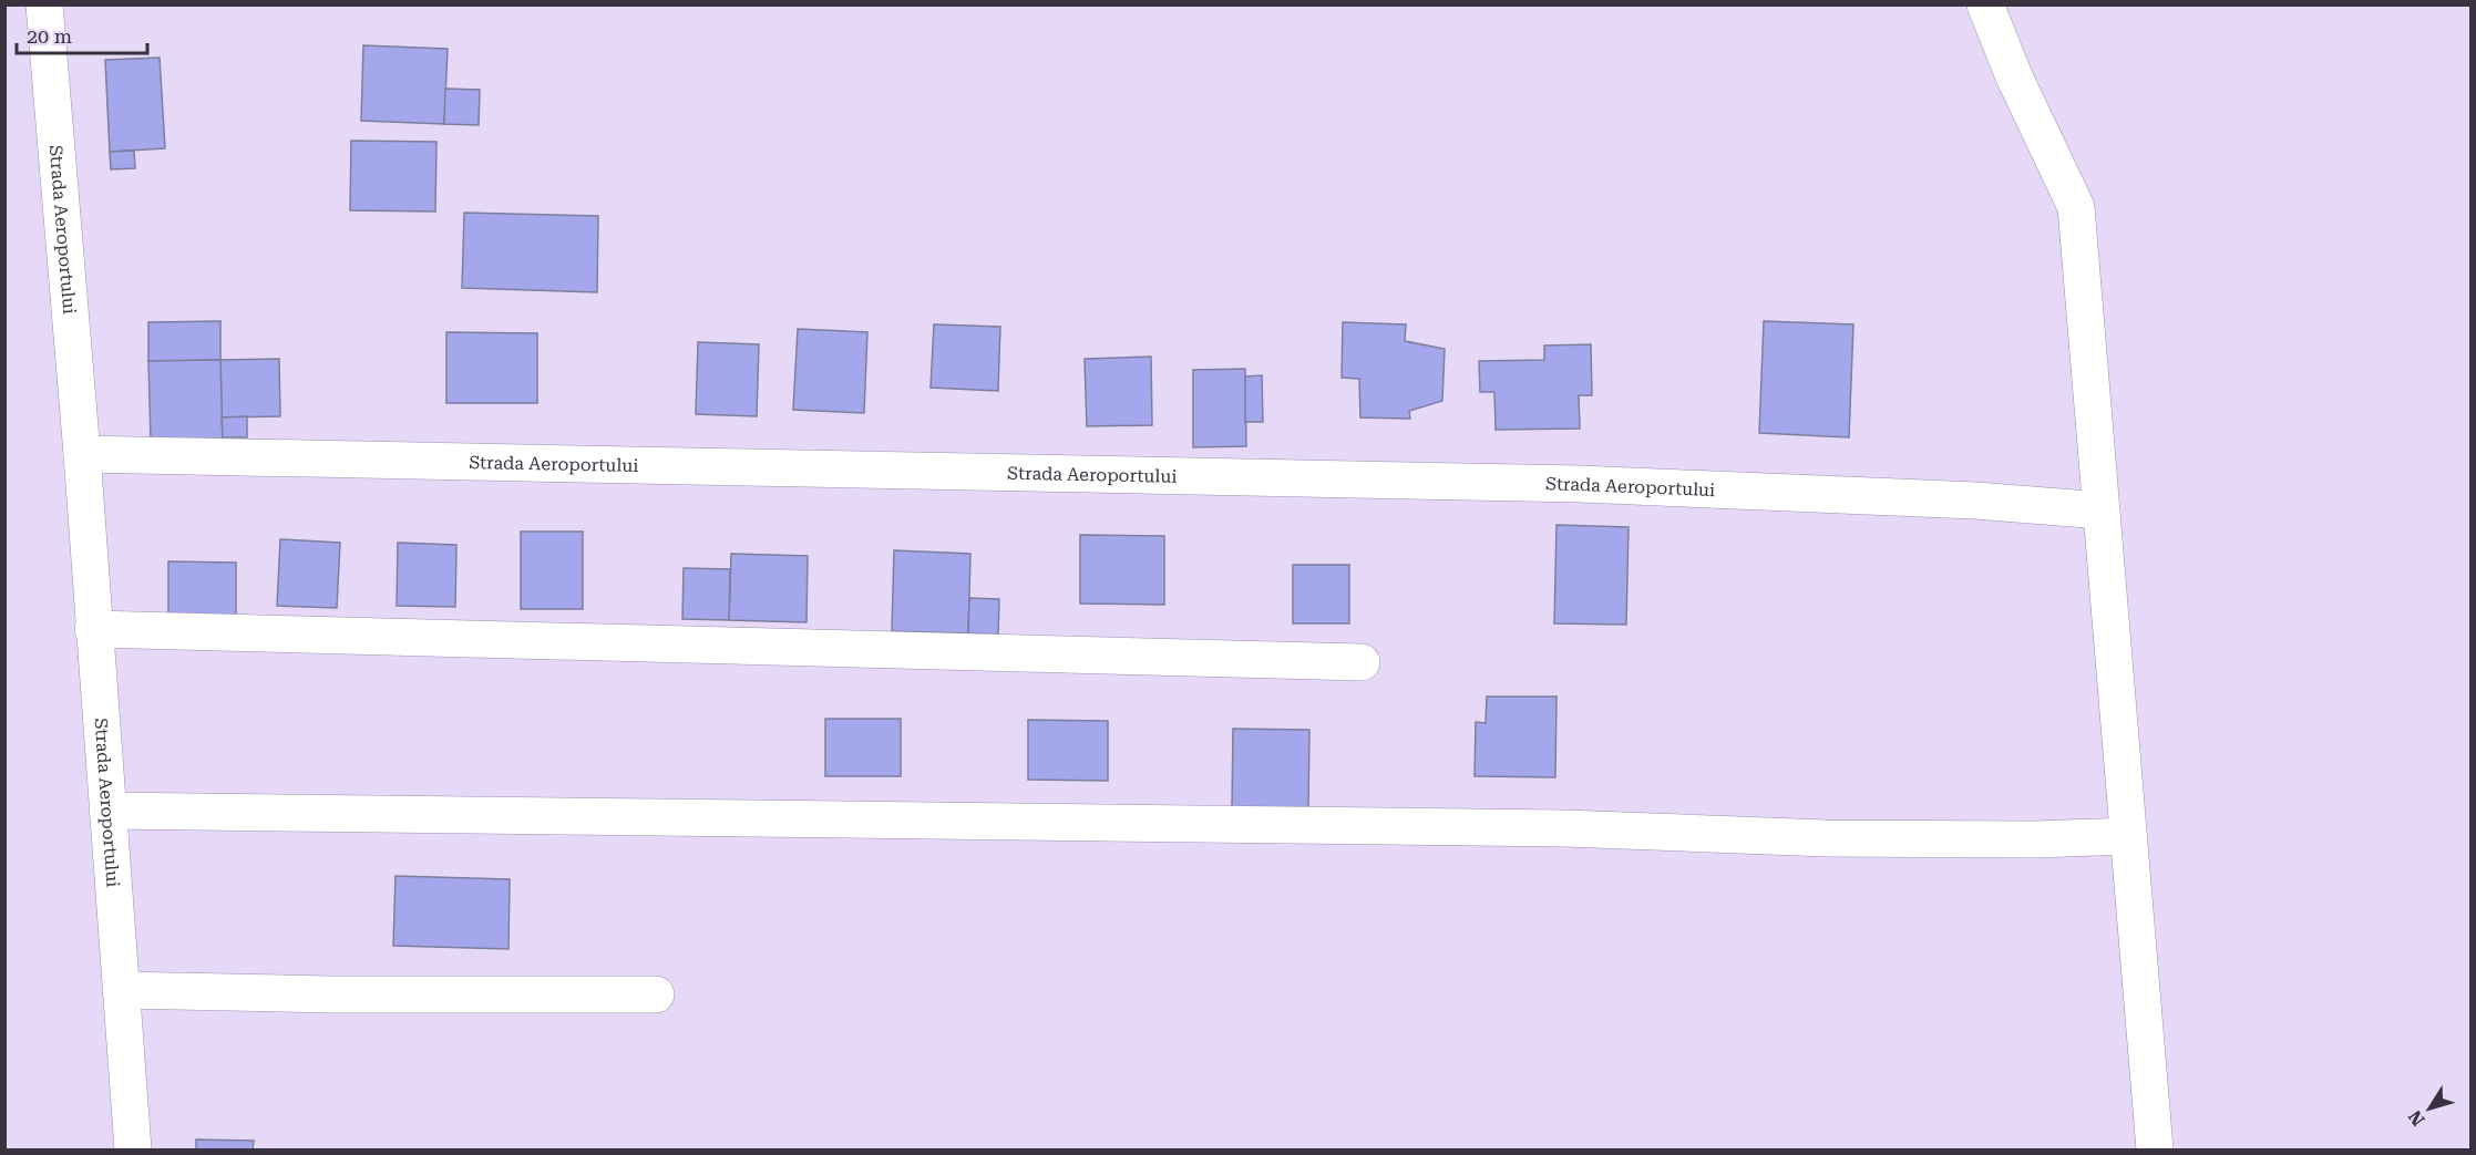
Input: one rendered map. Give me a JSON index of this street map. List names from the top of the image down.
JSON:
{
  "streets": {
    "street": ["Strada Aeroportului"]
  },
  "scale_bar": "20 m",
  "north": "bottom left"
}
